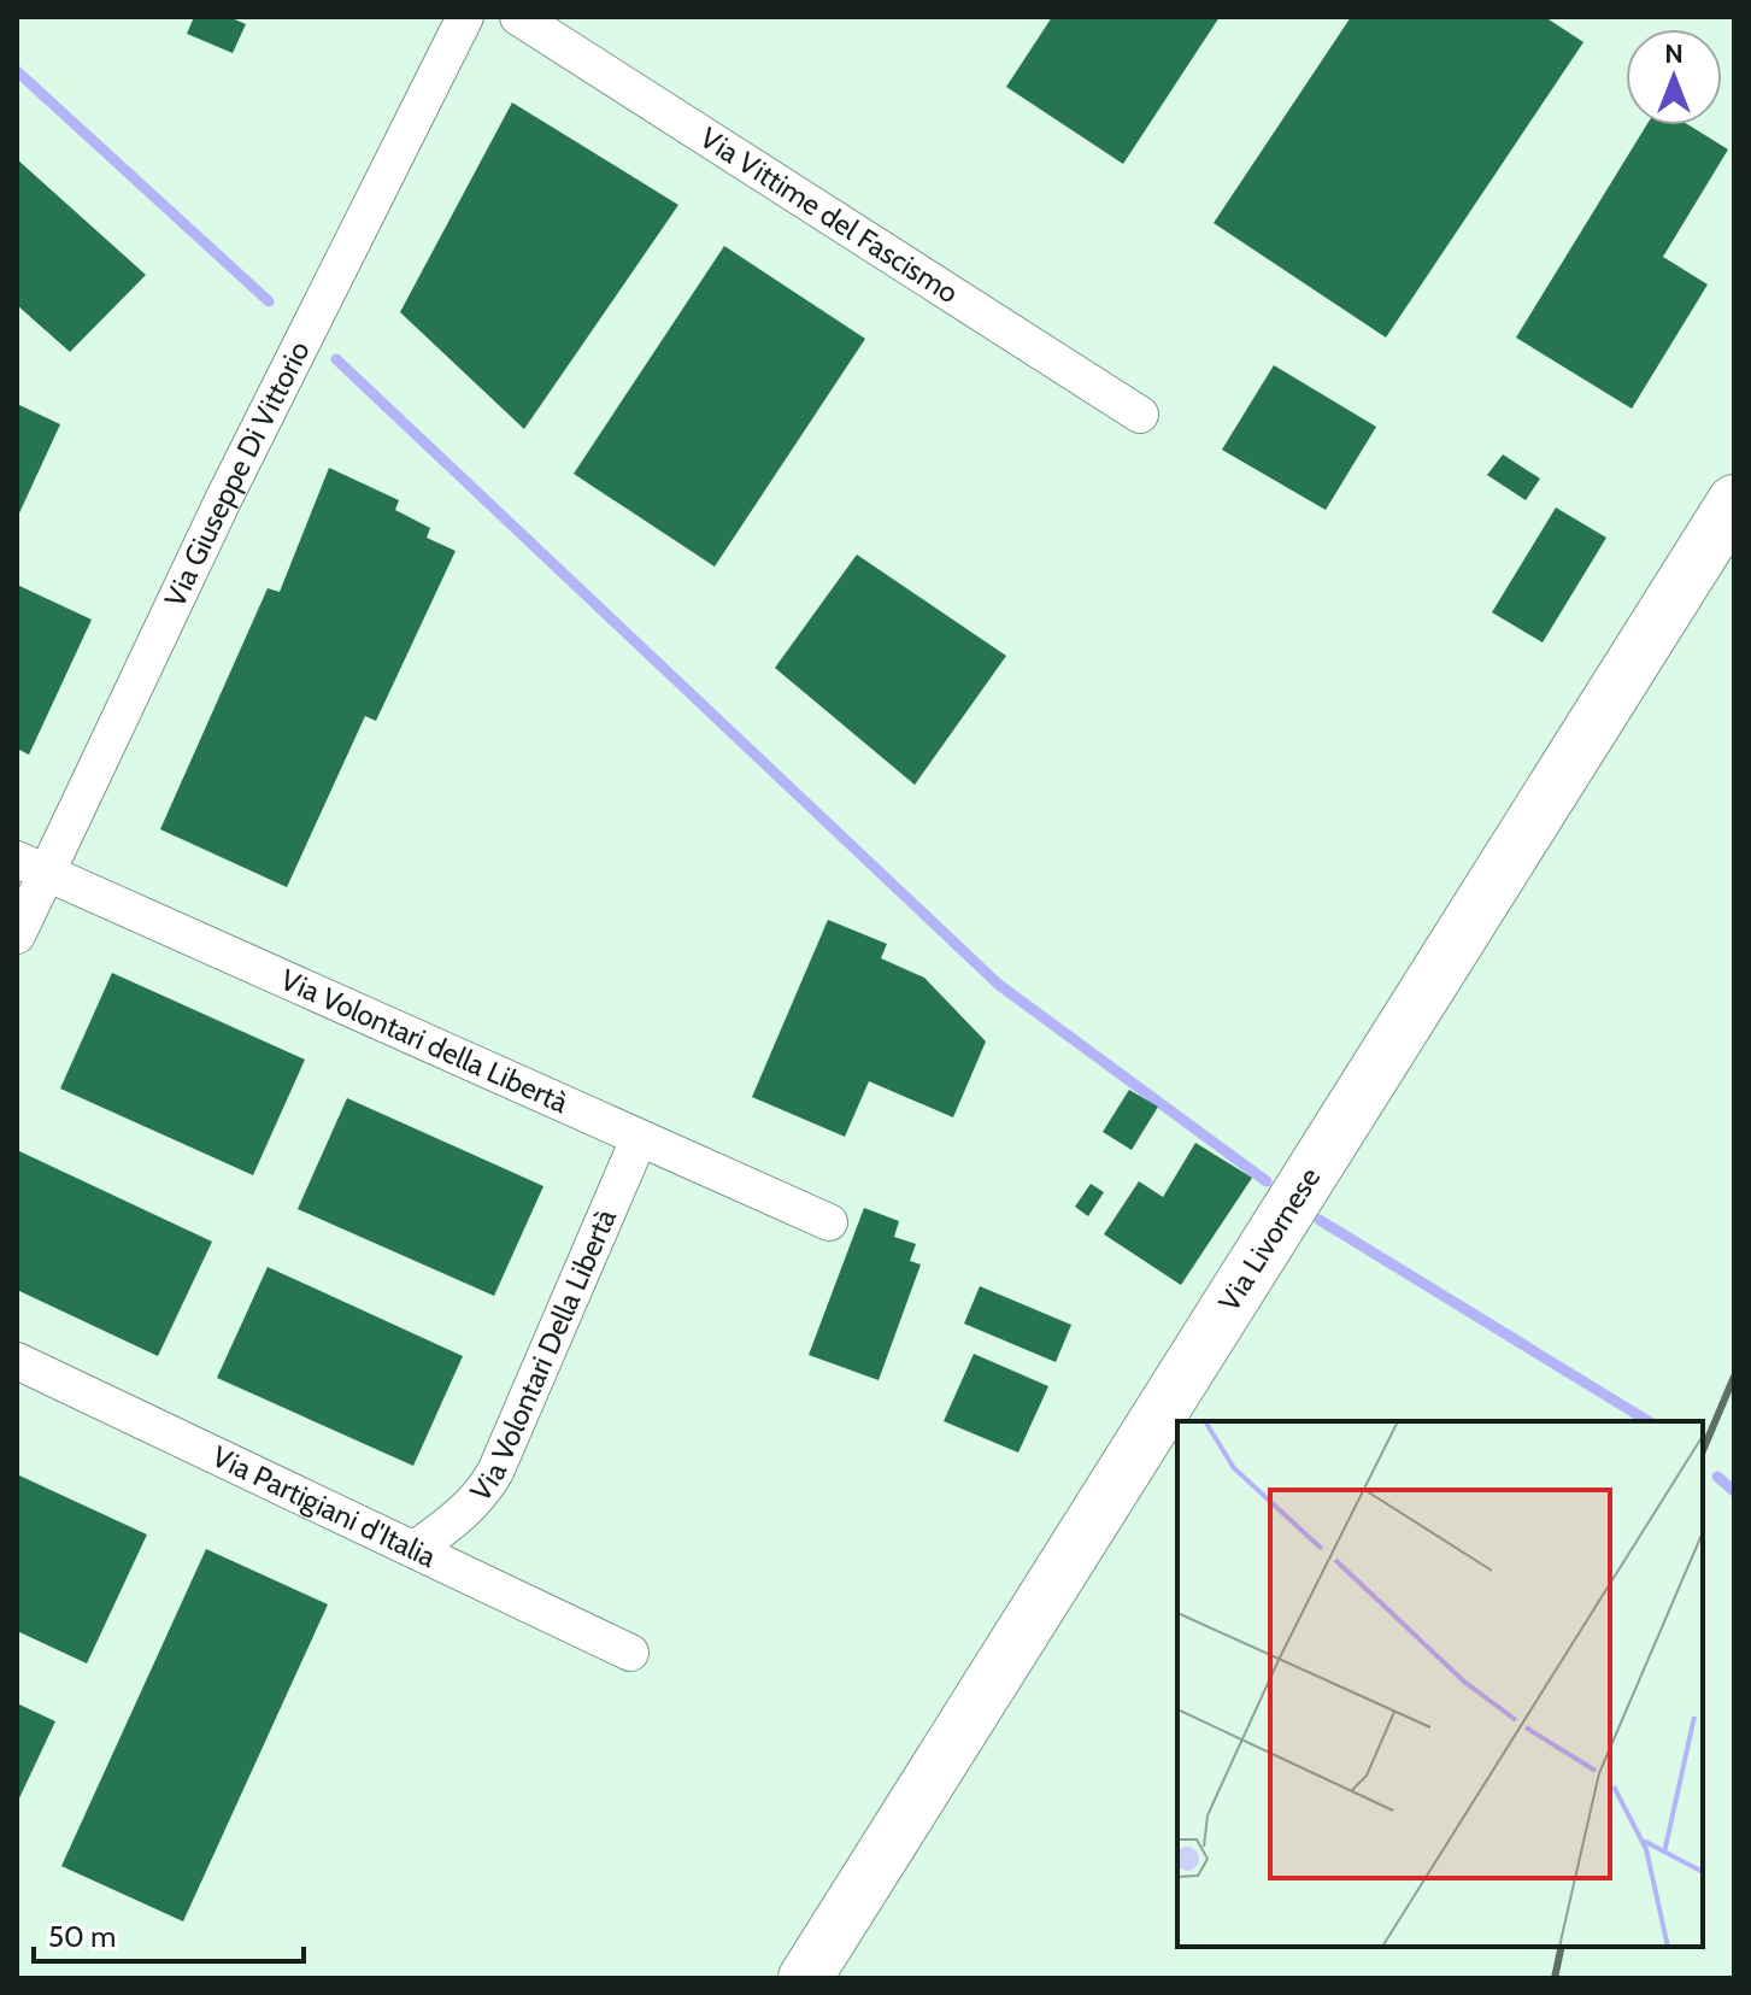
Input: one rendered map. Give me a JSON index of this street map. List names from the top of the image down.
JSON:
{
  "streets": {
    "main road": ["Via Livornese"],
    "street": [
      "Via Vittime del Fascismo",
      "Via Giuseppe Di Vittorio",
      "Via Volontari della Libertà",
      "Via Volontari Della Libertà",
      "Via Partigiani d'Italia"
    ]
  },
  "crossings": [
    ["Via Giuseppe Di Vittorio", "Via Volontari della Libertà"],
    ["Via Volontari della Libertà", "Via Volontari Della Libertà"],
    ["Via Volontari Della Libertà", "Via Partigiani d'Italia"]
  ],
  "scale_bar": "50 m",
  "north": "top"
}
